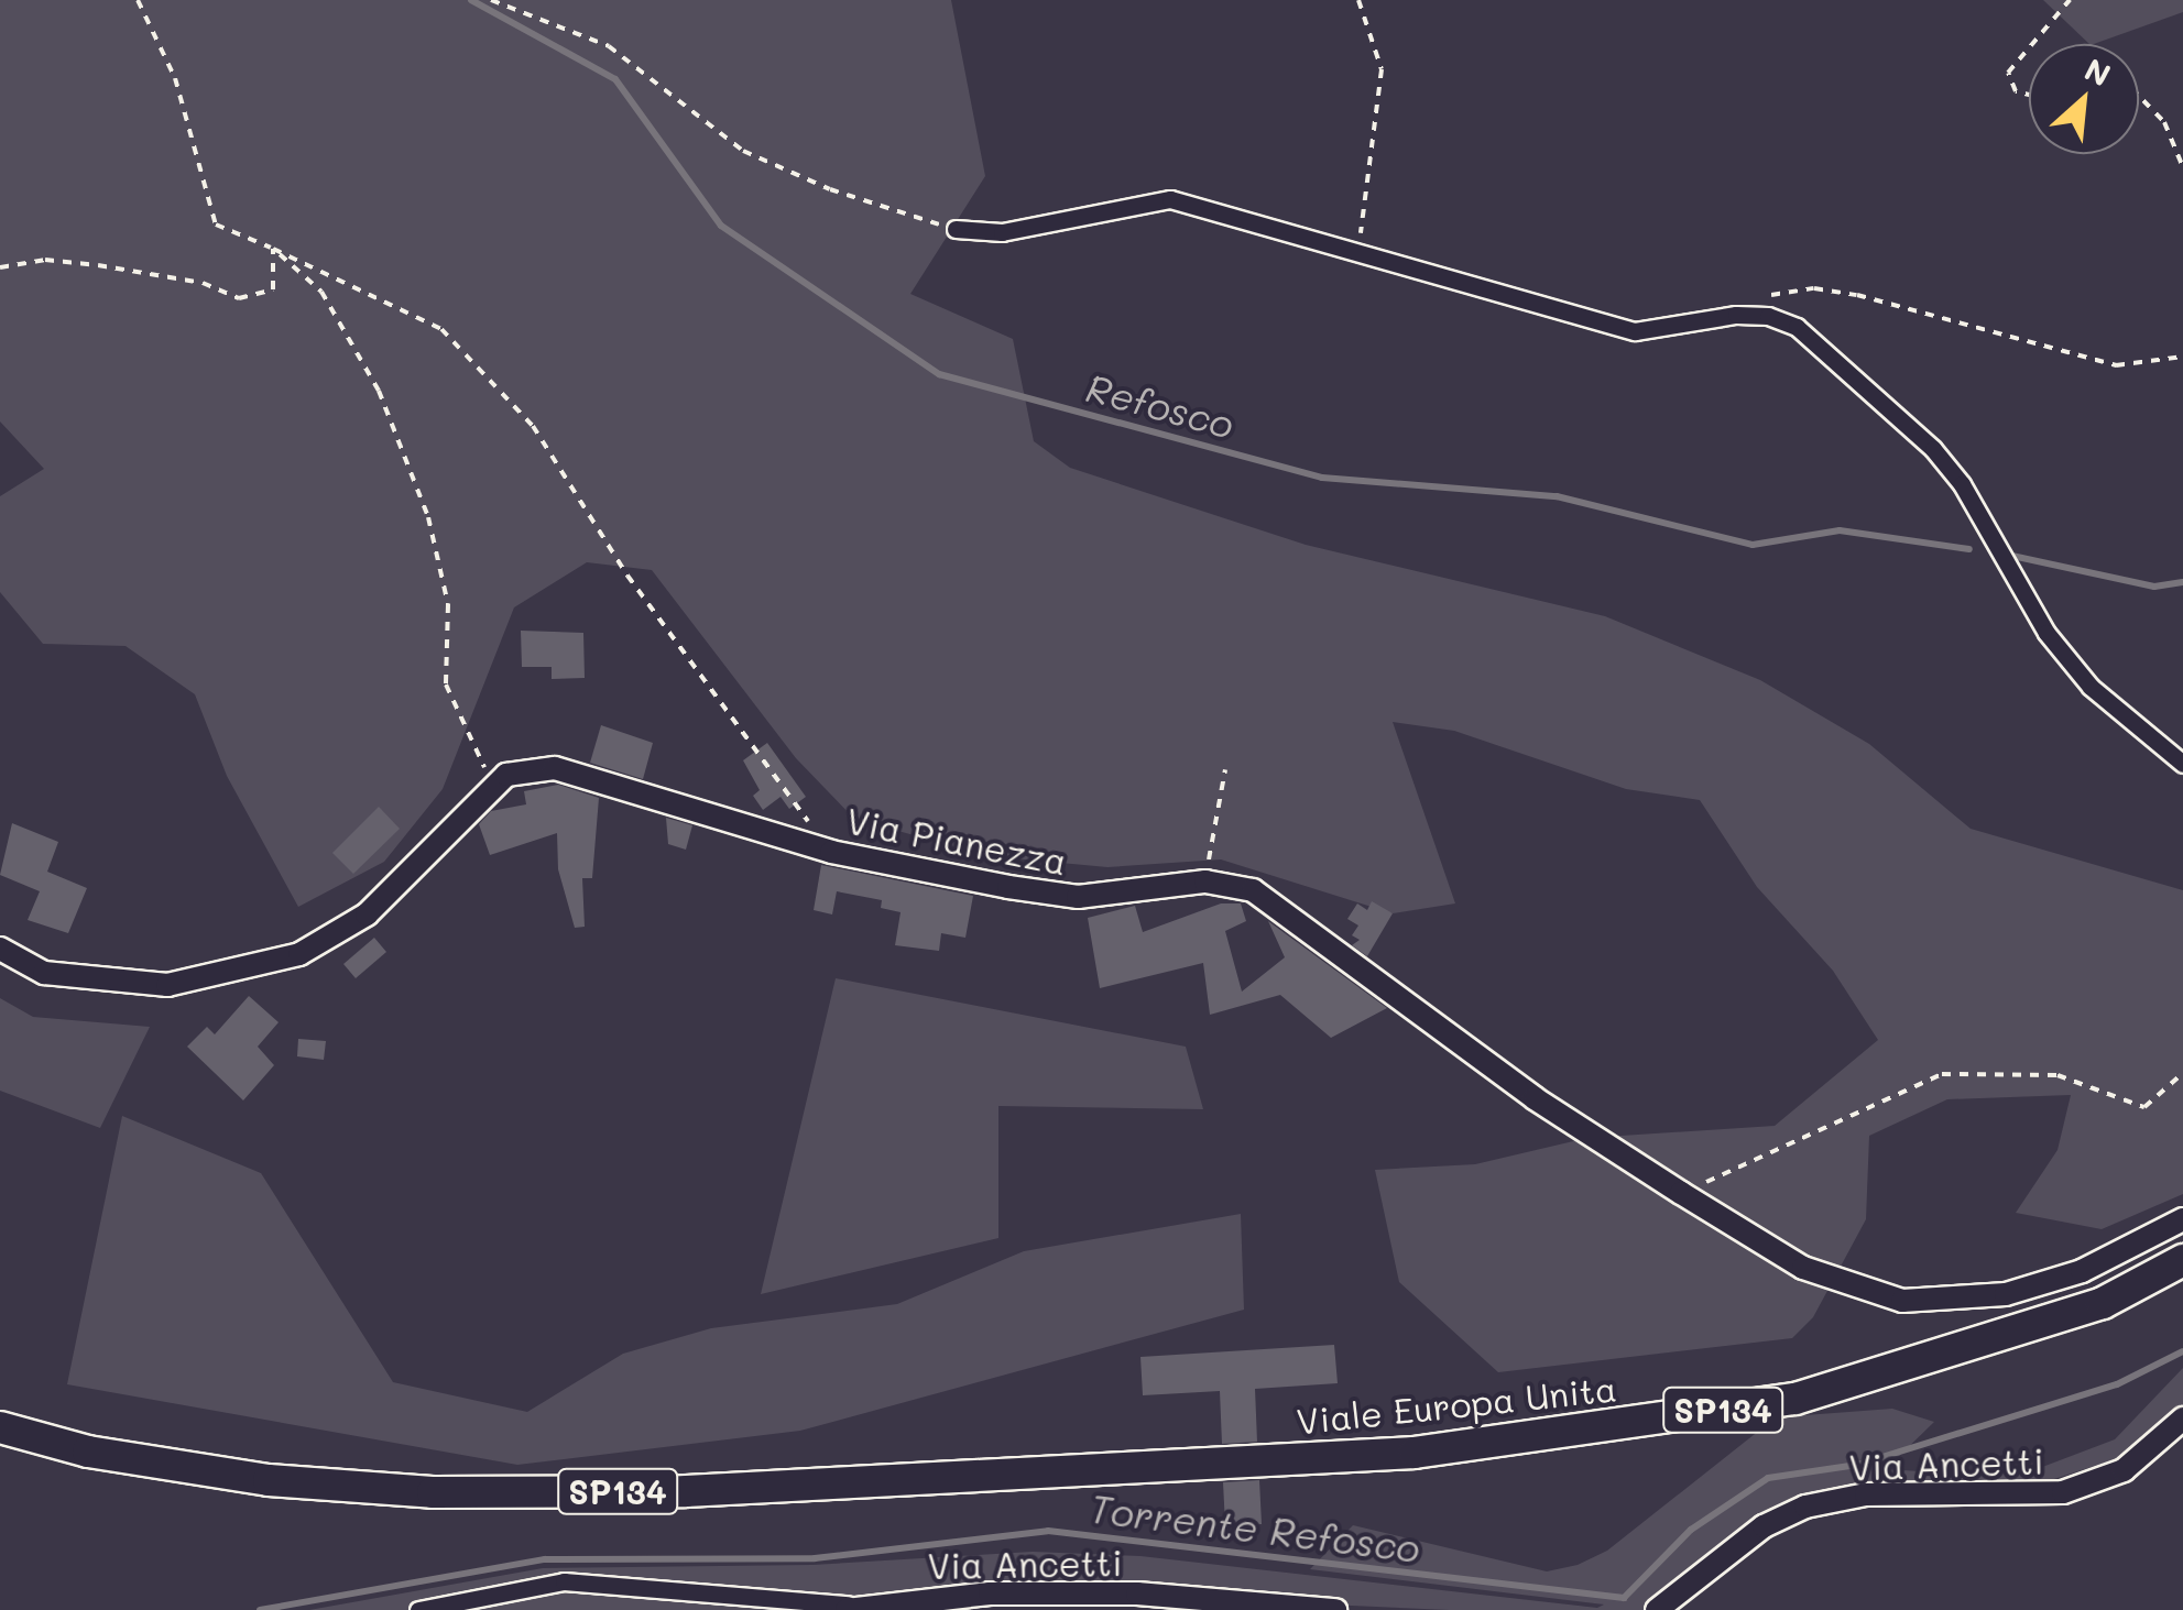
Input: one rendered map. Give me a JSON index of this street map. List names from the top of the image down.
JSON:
{
  "streets": {
    "highway": ["Viale Europa Unita", "SP134"],
    "street": ["Via Pianezza", "Via Ancetti"]
  },
  "water": ["Refosco", "Torrente Refosco"],
  "north": "top right"
}
